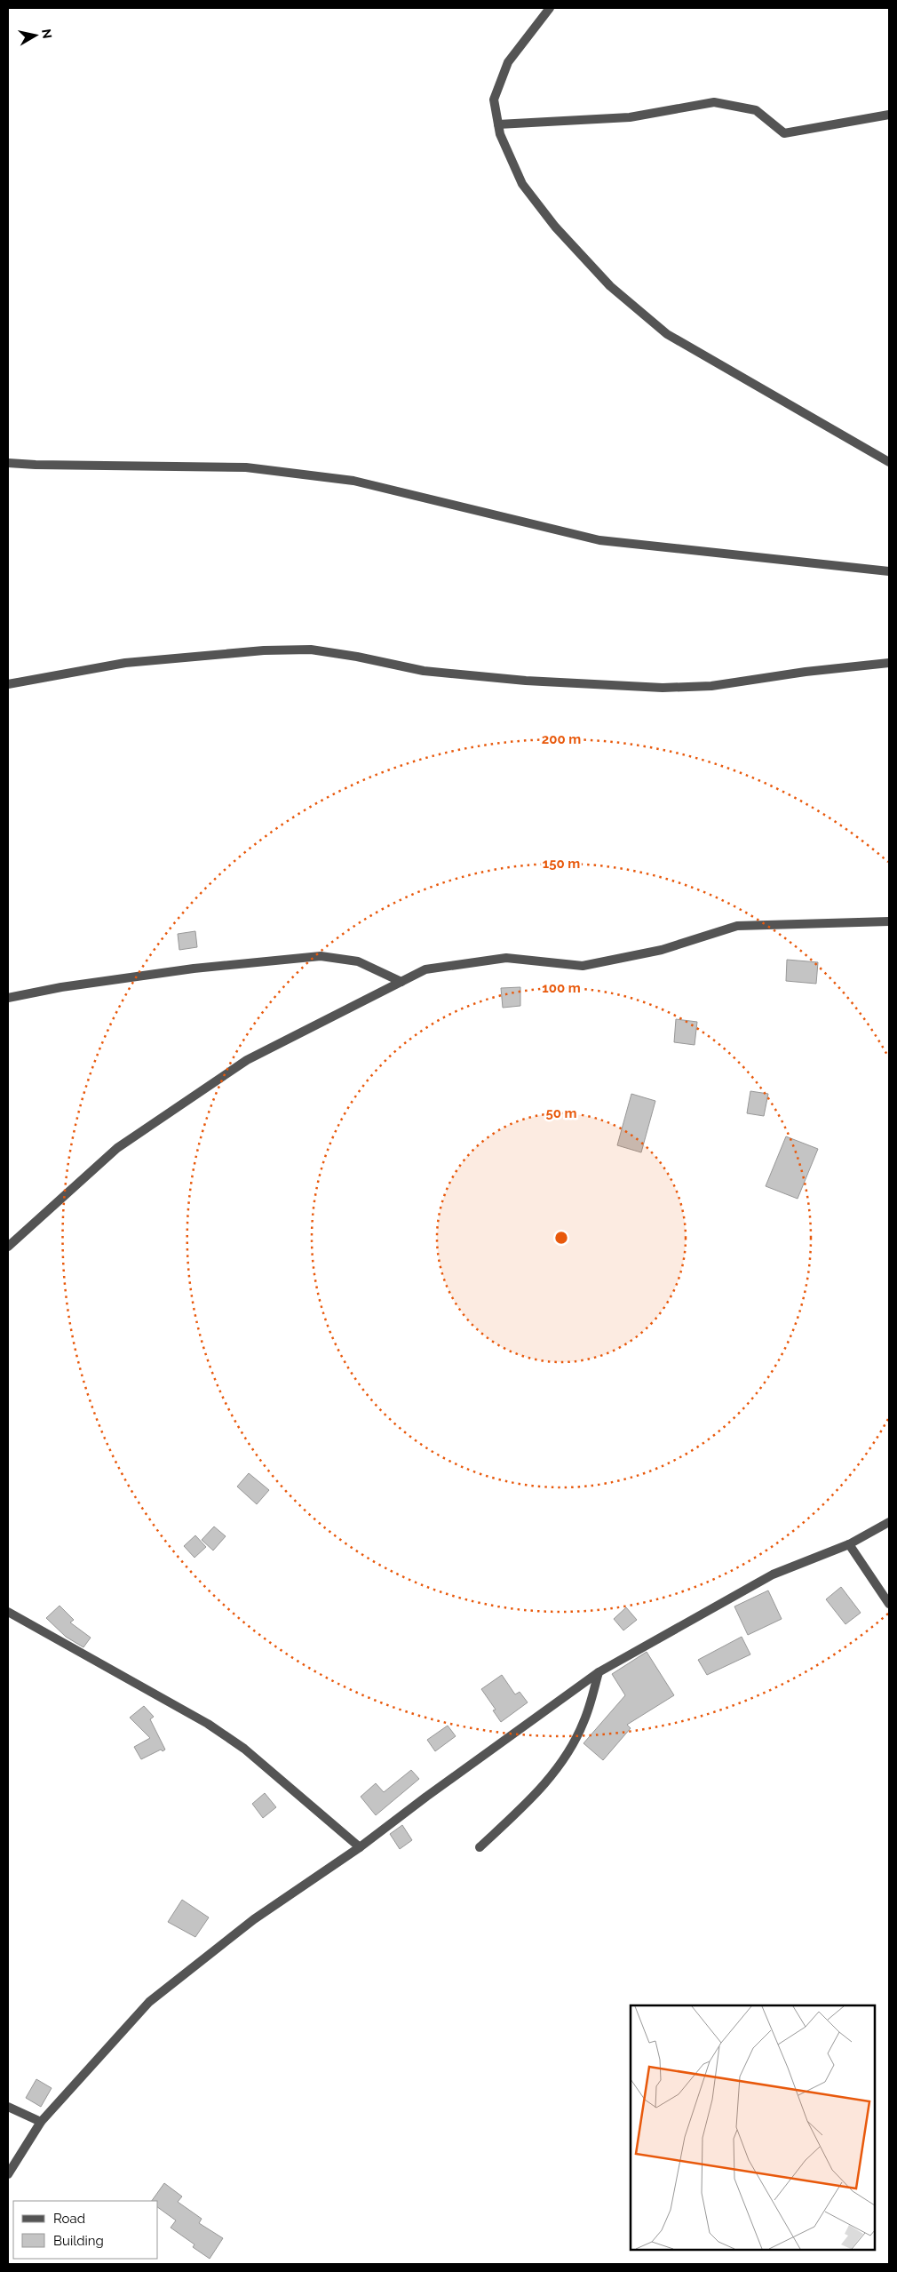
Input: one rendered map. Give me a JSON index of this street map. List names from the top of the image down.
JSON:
{
  "legend": ["Road", "Building"],
  "north": "right",
  "rings": [
    "200 m",
    "150 m",
    "100 m",
    "50 m"
  ]
}
